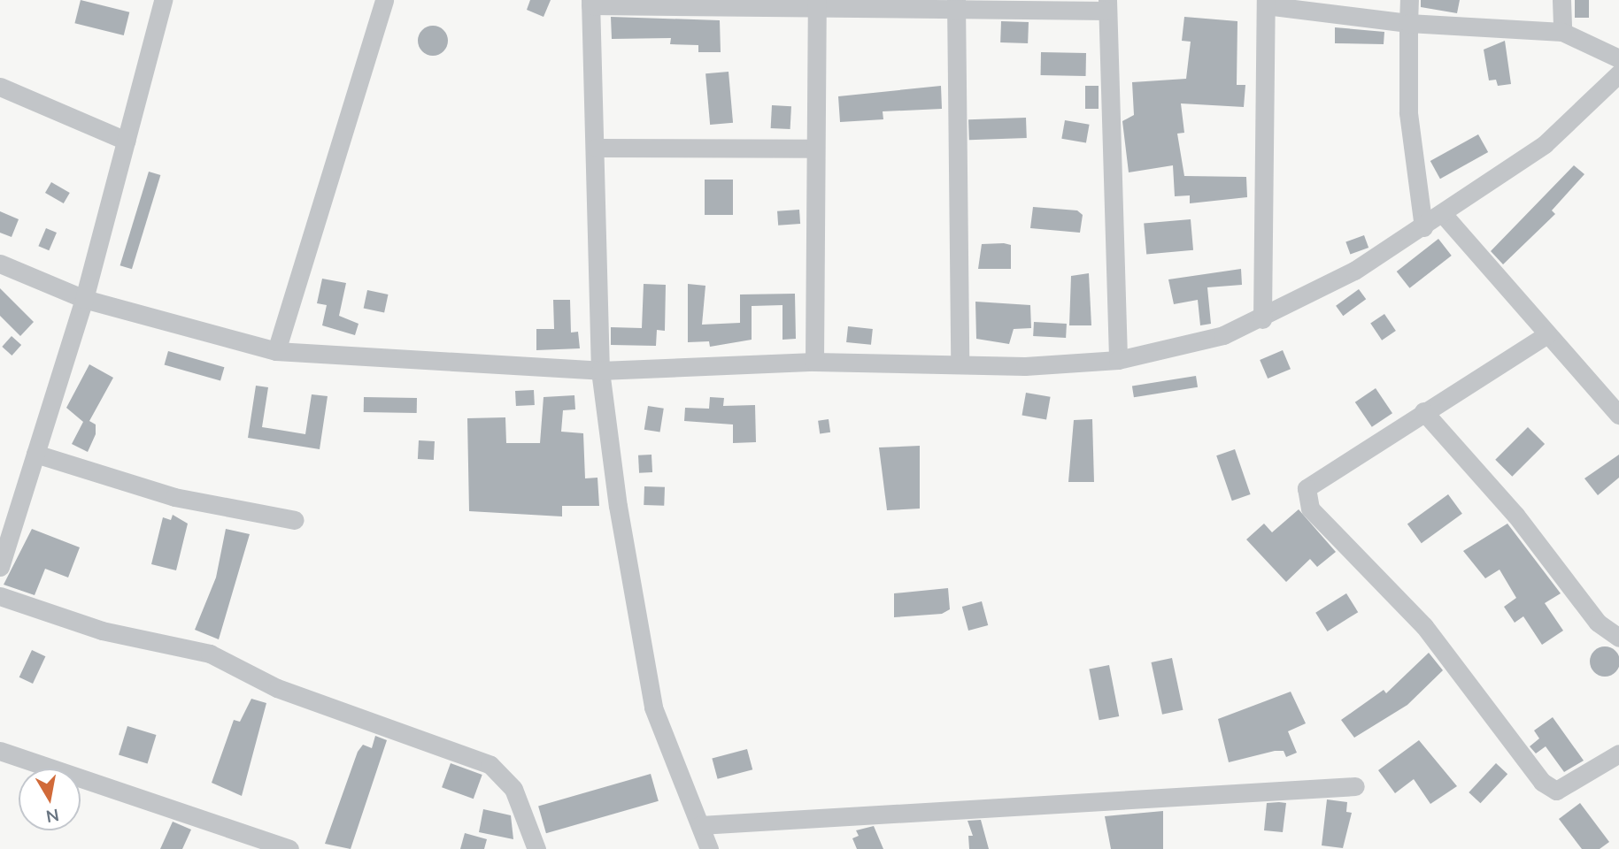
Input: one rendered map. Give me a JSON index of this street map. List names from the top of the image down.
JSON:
{
  "north": "bottom"
}
